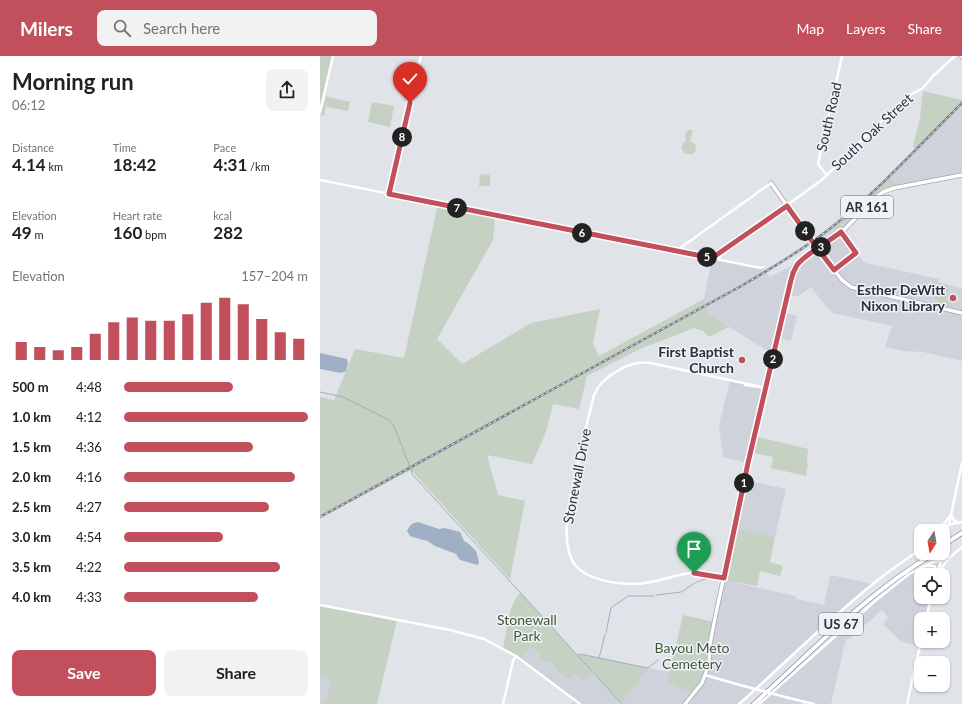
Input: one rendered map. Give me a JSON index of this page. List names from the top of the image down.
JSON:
{
  "streets": {
    "highway": ["US 67"],
    "main road": [
      "South Road",
      "South Oak Street",
      "AR 161",
      "Stonewall Drive"
    ]
  },
  "crossings": [
    ["South Road", "South Oak Street"],
    ["AR 161", "Stonewall Drive"]
  ],
  "parks": ["Stonewall Park", "Bayou Meto Cemetery"],
  "places": ["Esther DeWitt Nixon Library", "First Baptist Church"],
  "north": "bottom",
  "page": {
    "header": "Milers",
    "search": "Search here",
    "nav": ["Map", "Layers", "Share"],
    "heading": ["Morning run", "06:12"],
    "stats": [
      ["Distance", "4.14 km"],
      ["Time", "18:42"],
      ["Pace", "4:31 /km"],
      ["Elevation", "49 m"],
      ["Heart rate", "160 bpm"],
      ["kcal", "282"]
    ],
    "pins": [
      "8",
      "7",
      "4",
      "6",
      "3",
      "5",
      "2",
      "1"
    ],
    "chart": ["Elevation", "157–204 m"],
    "list": [
      {
        "name": "500 m",
        "note": "4:48"
      },
      {
        "name": "1.0 km",
        "note": "4:12"
      },
      {
        "name": "1.5 km",
        "note": "4:36"
      },
      {
        "name": "2.0 km",
        "note": "4:16"
      },
      {
        "name": "2.5 km",
        "note": "4:27"
      },
      {
        "name": "3.0 km",
        "note": "4:54"
      },
      {
        "name": "3.5 km",
        "note": "4:22"
      },
      {
        "name": "4.0 km",
        "note": "4:33"
      }
    ],
    "map_buttons": ["+", "−"],
    "buttons": ["Save", "Share"]
  }
}
